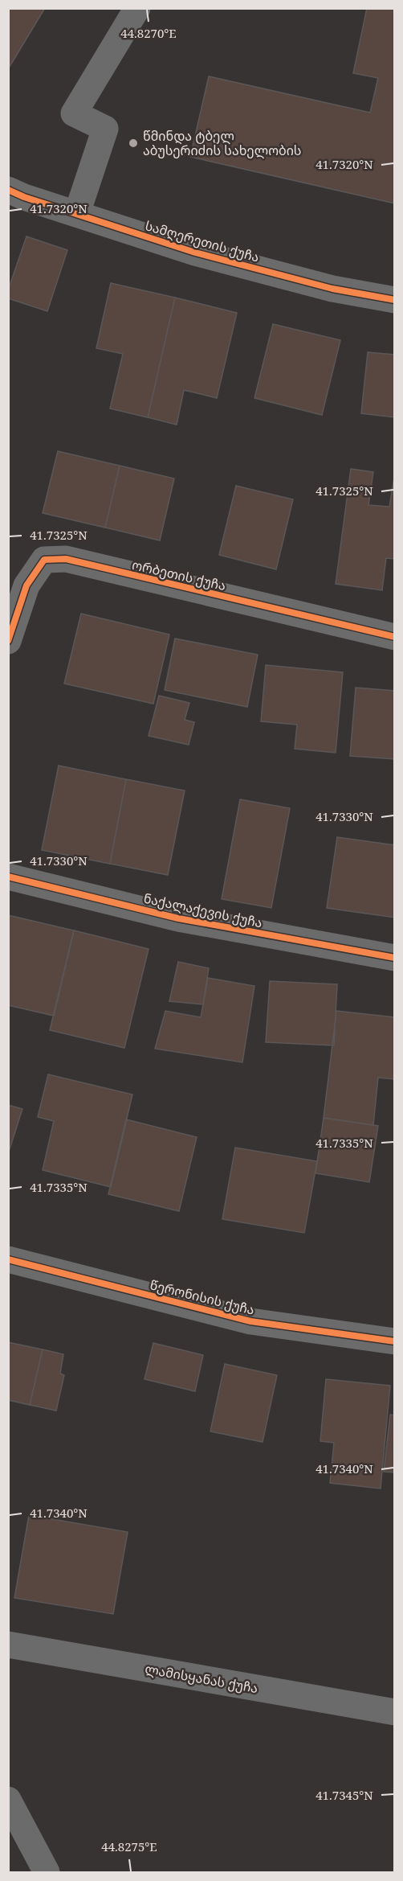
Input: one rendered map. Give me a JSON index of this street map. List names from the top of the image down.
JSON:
{
  "streets": {
    "street": [
      "სამღერეთის ქუჩა",
      "ორბეთის ქუჩა",
      "ნაქალაქევის ქუჩა",
      "წერონისის ქუჩა",
      "ლამისყანას ქუჩა"
    ]
  },
  "places": ["წმინდა ტბელ აბუსერიძის სახელობის"],
  "coordinates": [
    "44.8270°E",
    "41.7320°N",
    "41.7325°N",
    "41.7330°N",
    "41.7335°N",
    "41.7340°N",
    "41.7345°N",
    "44.8275°E"
  ]
}
